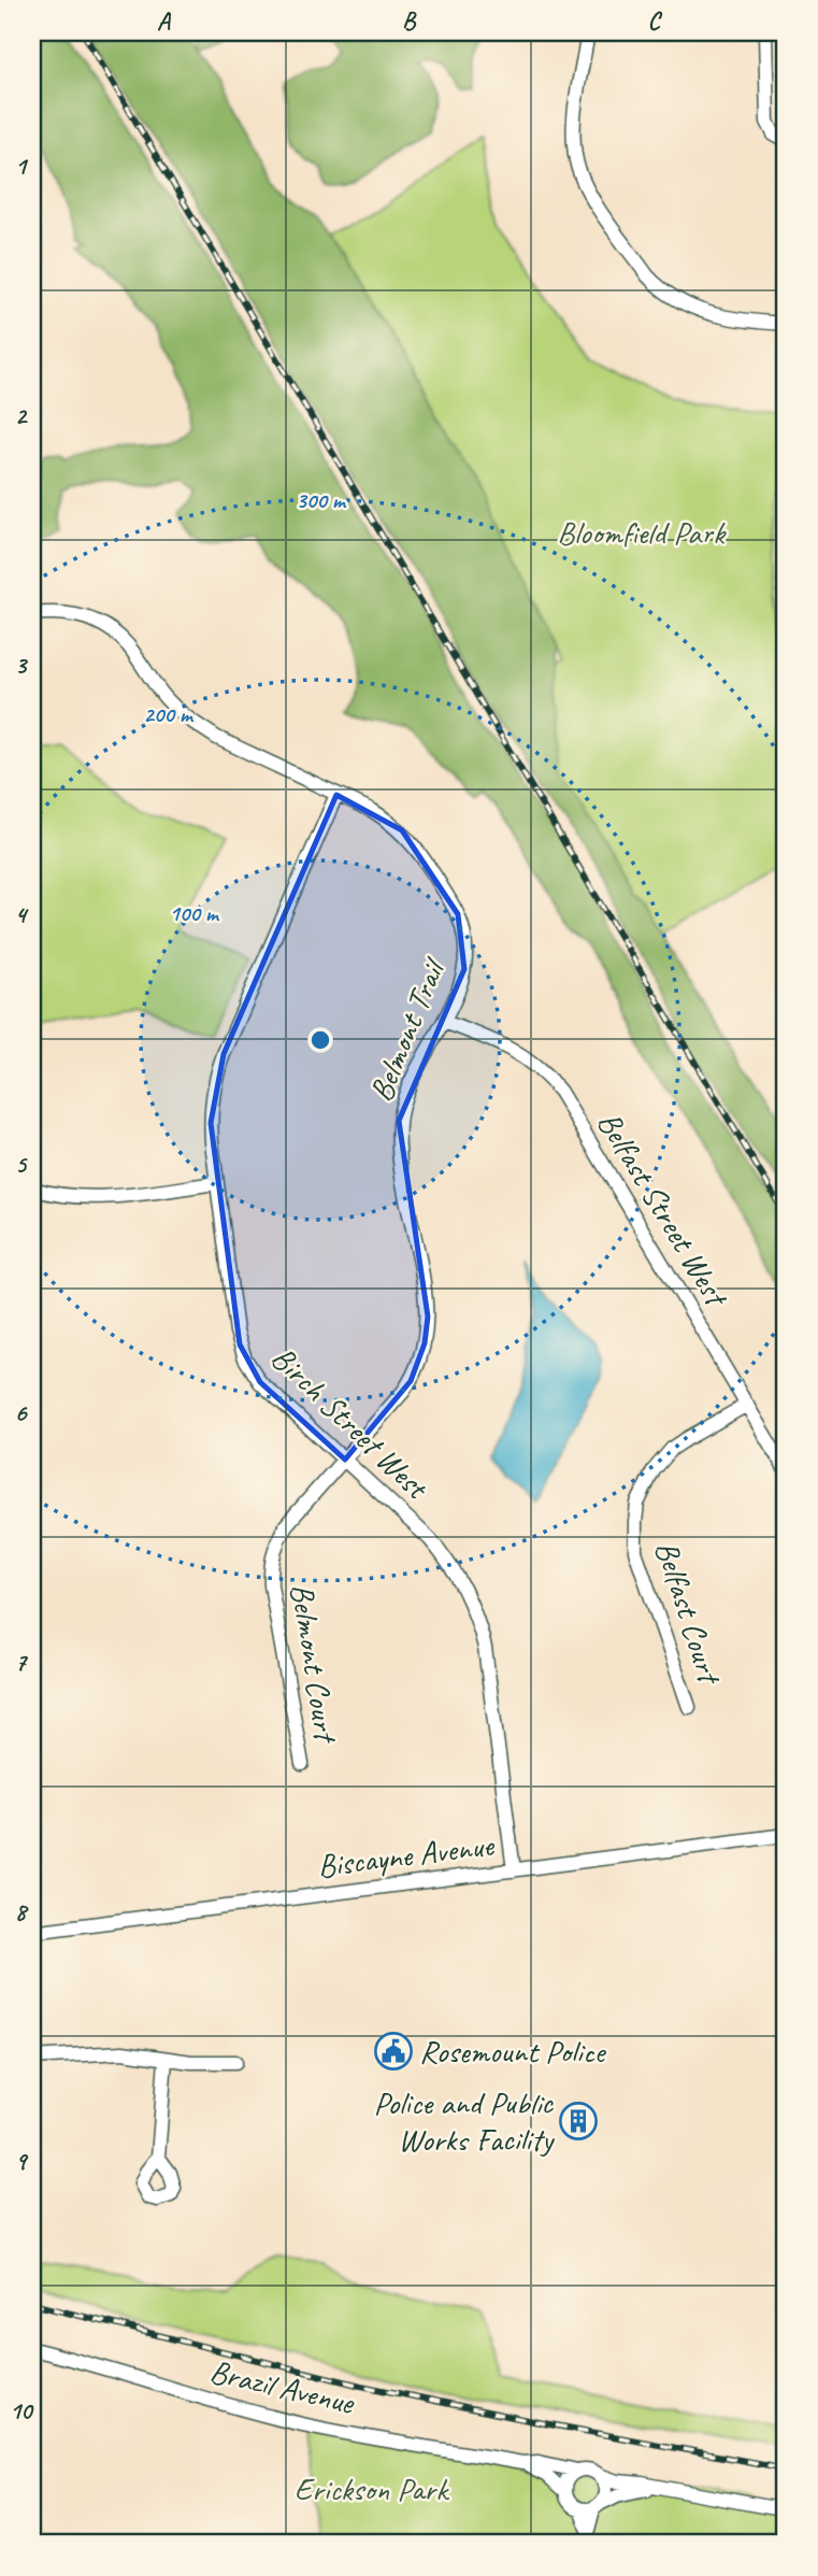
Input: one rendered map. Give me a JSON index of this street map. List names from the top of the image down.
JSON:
{
  "streets": {
    "street": [
      "Belmont Trail",
      "Belfast Street West",
      "Birch Street West",
      "Belfast Court",
      "Belmont Court",
      "Biscayne Avenue",
      "Brazil Avenue"
    ]
  },
  "crossings": [
    ["Belmont Trail", "Belfast Street West"],
    ["Belmont Trail", "Birch Street West"],
    ["Belmont Trail", "Belmont Court"],
    ["Belfast Street West", "Belfast Court"],
    ["Birch Street West", "Belmont Court"],
    ["Birch Street West", "Biscayne Avenue"]
  ],
  "parks": ["Bloomfield Park", "Erickson Park"],
  "places": {
    "public building": ["Rosemount Police"],
    "building": ["Police and Public Works Facility"]
  },
  "grid": {
    "columns": ["A", "B", "C"],
    "rows": [
      "1",
      "2",
      "3",
      "4",
      "5",
      "6",
      "7",
      "8",
      "9",
      "10"
    ]
  },
  "rings": ["300 m", "200 m", "100 m"]
}
